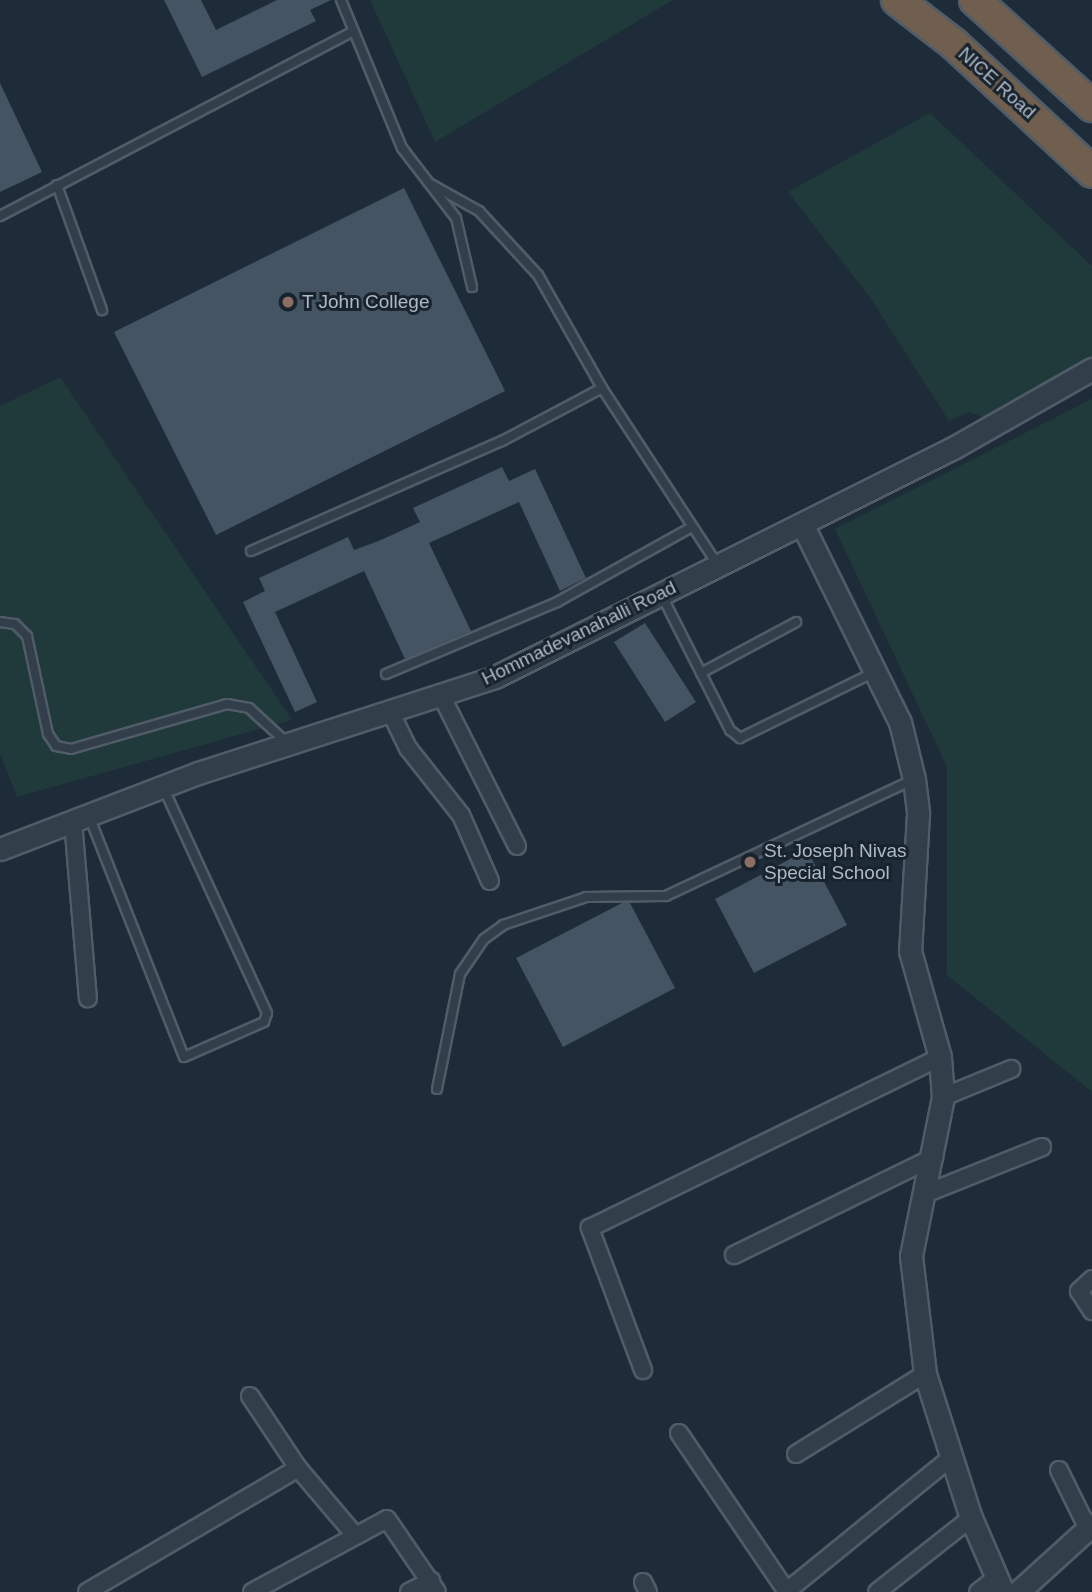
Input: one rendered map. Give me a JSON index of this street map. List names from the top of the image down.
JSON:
{
  "streets": {
    "highway": ["NICE Road"],
    "street": ["Hommadevanahalli Road"]
  },
  "places": ["T John College", "St. Joseph Nivas Special School"]
}
